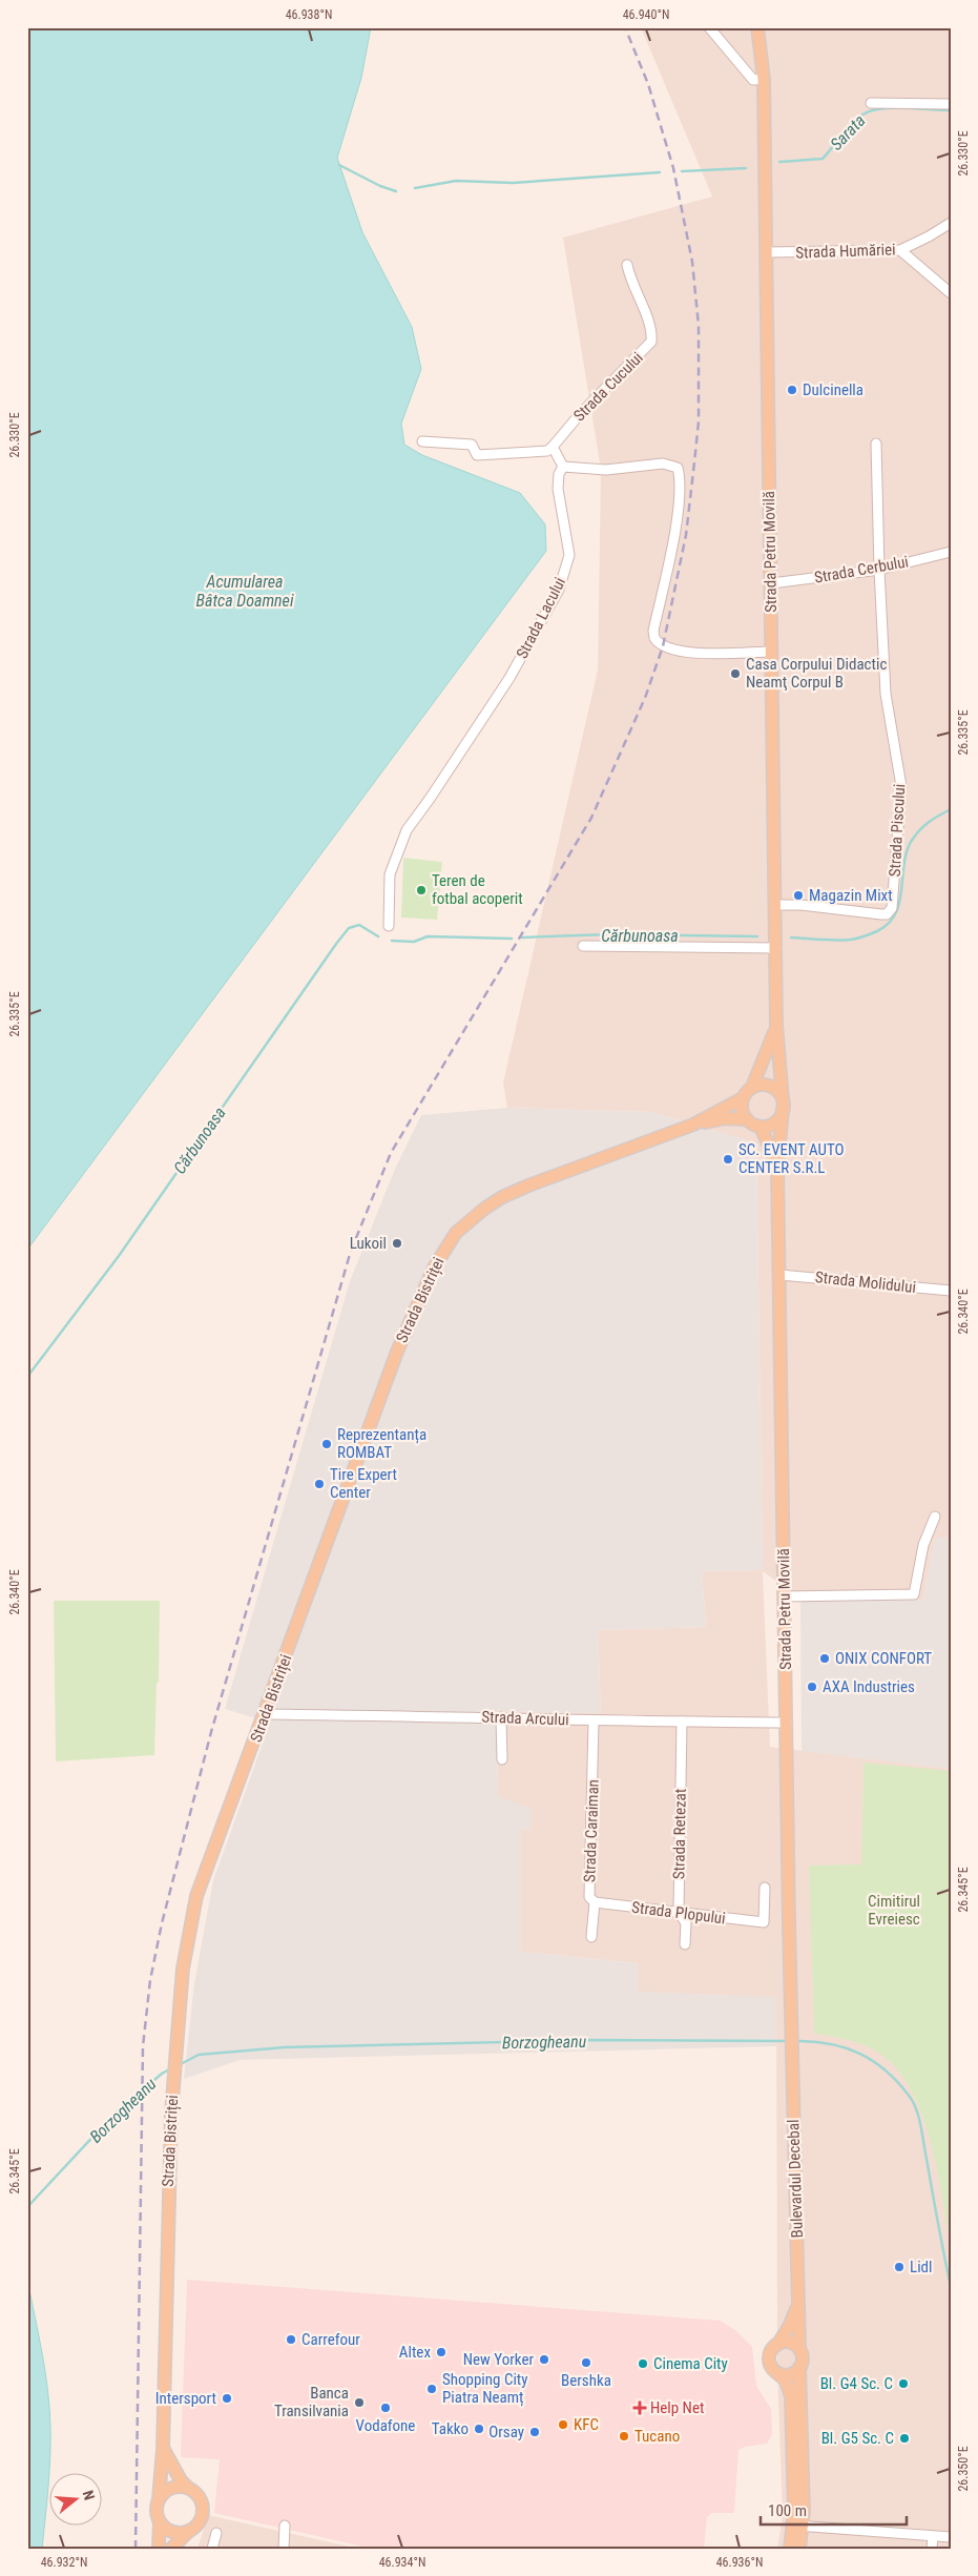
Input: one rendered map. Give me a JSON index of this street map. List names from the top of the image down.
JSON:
{
  "streets": {
    "main road": ["Strada Petru Movilă", "Strada Bistriței", "Bulevardul Decebal"],
    "street": [
      "Strada Humăriei",
      "Strada Cucului",
      "Strada Cerbului",
      "Strada Lacului",
      "Strada Piscului",
      "Strada Molidului",
      "Strada Arcului",
      "Strada Caraiman",
      "Strada Retezat",
      "Strada Plopului"
    ]
  },
  "crossings": [
    ["Strada Humăriei", "Strada Petru Movilă"],
    ["Strada Petru Movilă", "Strada Cerbului"],
    ["Strada Petru Movilă", "Strada Piscului"],
    ["Strada Petru Movilă", "Strada Molidului"],
    ["Strada Petru Movilă", "Strada Bistriței"],
    ["Strada Petru Movilă", "Strada Arcului"],
    ["Strada Petru Movilă", "Bulevardul Decebal"],
    ["Strada Cerbului", "Strada Piscului"],
    ["Strada Bistriței", "Strada Arcului"],
    ["Strada Arcului", "Strada Caraiman"],
    ["Strada Arcului", "Strada Retezat"],
    ["Strada Caraiman", "Strada Plopului"],
    ["Strada Retezat", "Strada Plopului"]
  ],
  "water": [
    "Sarata",
    "Acumularea Bâtca Doamnei",
    "Cărbunoasa",
    "Borzogheanu"
  ],
  "parks": ["Cimitirul Evreiesc"],
  "places": {
    "other": [
      "Dulcinella",
      "Casa Corpului Didactic Neamţ Corpul B",
      "Teren de fotbal acoperit",
      "Magazin Mixt",
      "SC. EVENT AUTO CENTER S.R.L",
      "Lukoil",
      "Reprezentanța ROMBAT",
      "Tire Expert Center",
      "ONIX CONFORT",
      "AXA Industries",
      "Lidl",
      "Carrefour",
      "Altex",
      "New Yorker",
      "Bershka",
      "Cinema City",
      "Bl. G4 Sc. C",
      "Shopping City Piatra Neamț",
      "Intersport",
      "Banca Transilvania",
      "Vodafone",
      "KFC",
      "Takko",
      "Orsay",
      "Tucano",
      "Bl. G5 Sc. C"
    ],
    "health": ["Help Net"]
  },
  "scale_bar": "100 m",
  "north": "right",
  "coordinates": [
    "46.938°N",
    "46.940°N",
    "26.330°E",
    "26.335°E",
    "26.340°E",
    "26.345°E",
    "26.350°E",
    "46.932°N",
    "46.934°N",
    "46.936°N"
  ]
}
